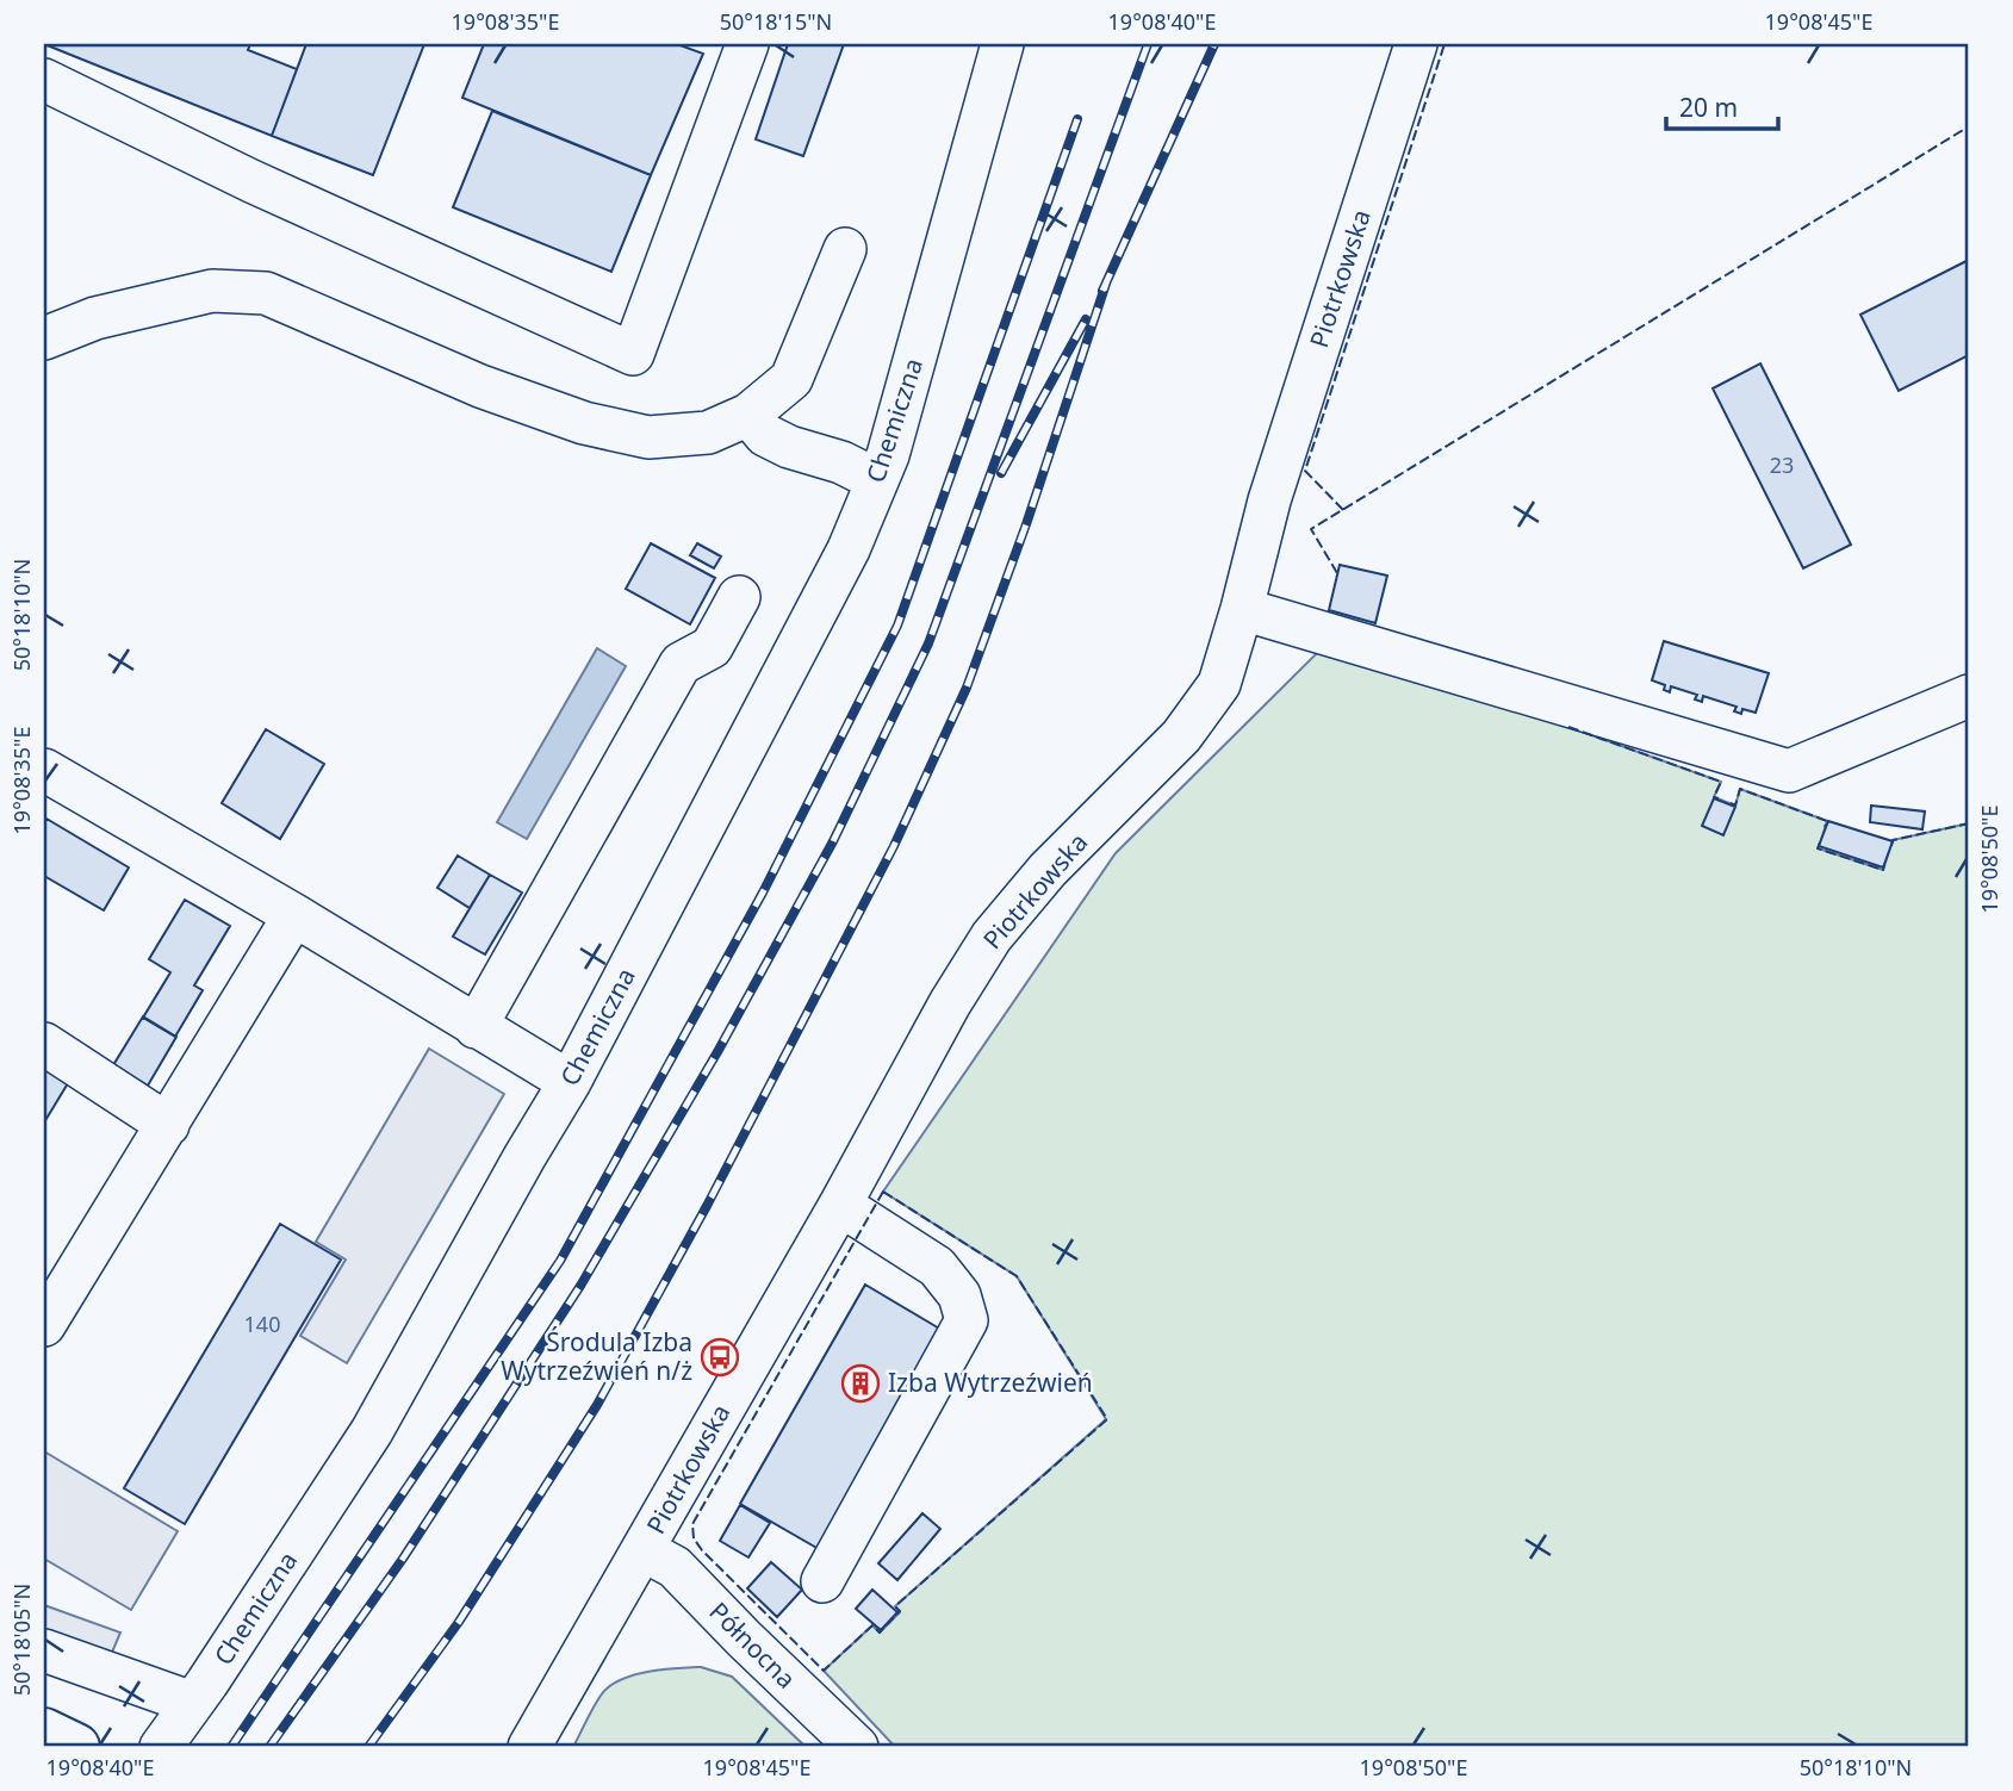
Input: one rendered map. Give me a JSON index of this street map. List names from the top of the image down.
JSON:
{
  "streets": {
    "street": ["Piotrkowska", "Chemiczna", "Północna"]
  },
  "crossings": [
    ["Piotrkowska", "Północna"]
  ],
  "places": {
    "bus stop": ["Środula Izba Wytrzeźwień n/ż"],
    "building": ["Izba Wytrzeźwień"]
  },
  "house_numbers": ["23", "140"],
  "scale_bar": "20 m",
  "coordinates": [
    "19°08'35\"E",
    "50°18'15\"N",
    "19°08'40\"E",
    "19°08'45\"E",
    "50°18'10\"N",
    "19°08'50\"E",
    "50°18'05\"N"
  ]
}
